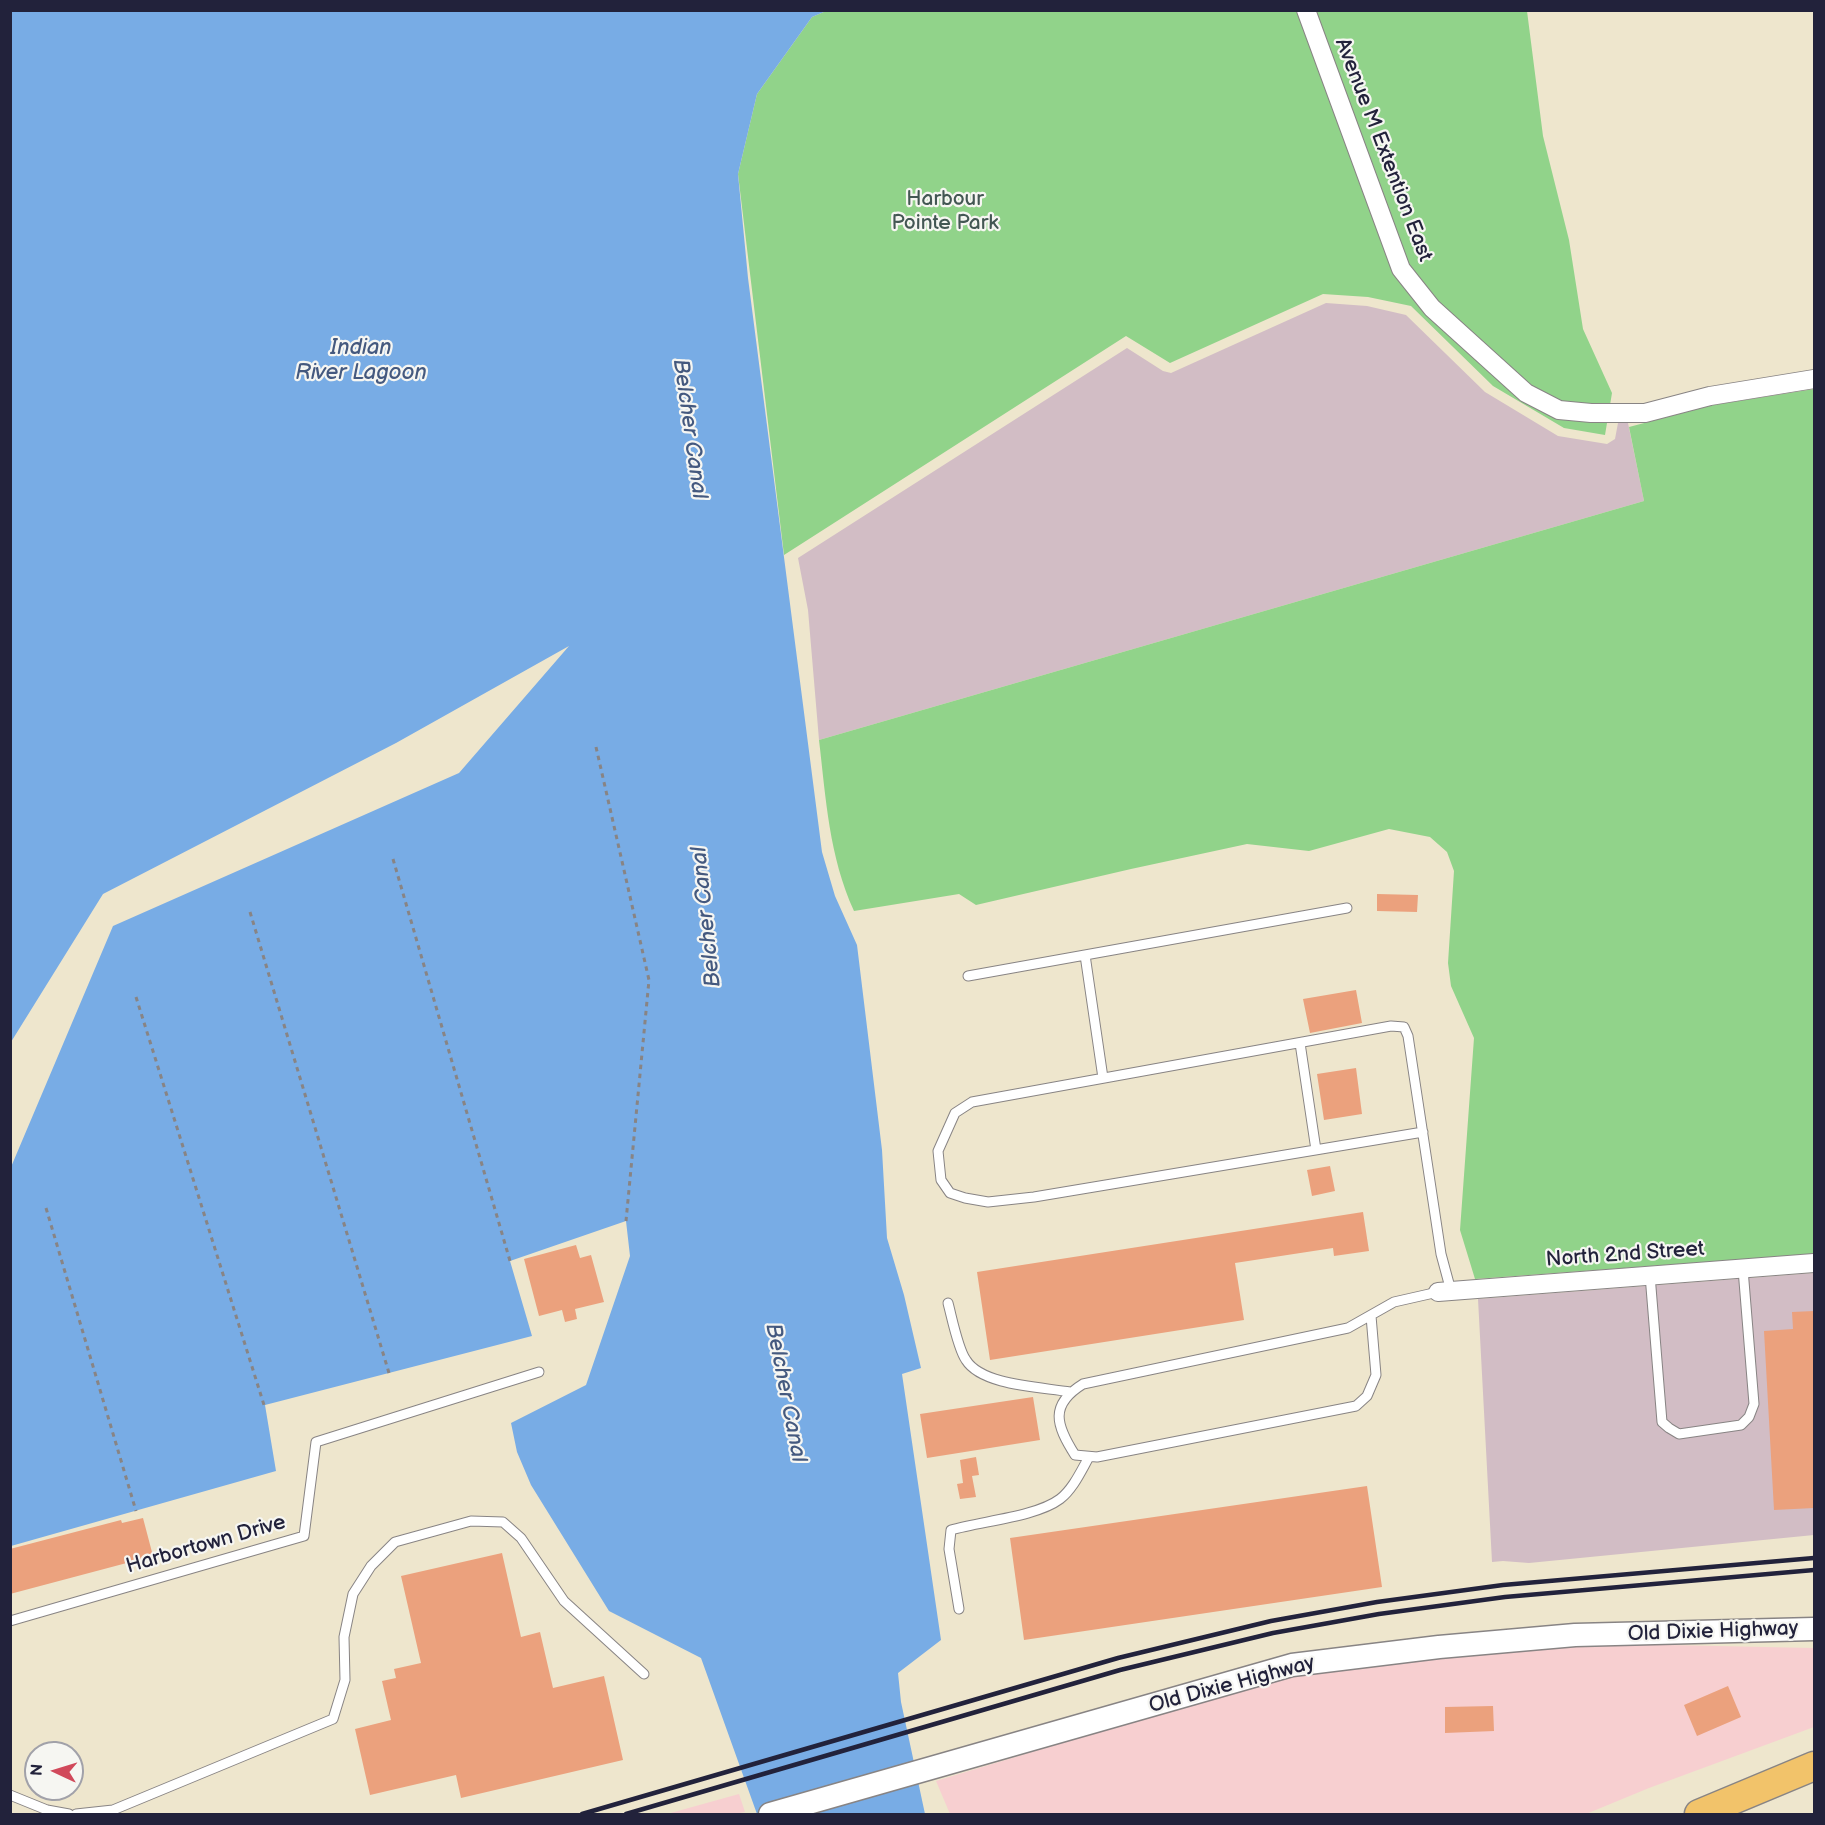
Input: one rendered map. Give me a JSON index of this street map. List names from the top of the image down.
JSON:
{
  "streets": {
    "street": ["Avenue M Extention East", "North 2nd Street", "Old Dixie Highway"],
    "lane": ["Harbortown Drive"]
  },
  "water": ["Indian River Lagoon", "Belcher Canal"],
  "parks": ["Harbour Pointe Park"],
  "north": "left"
}
